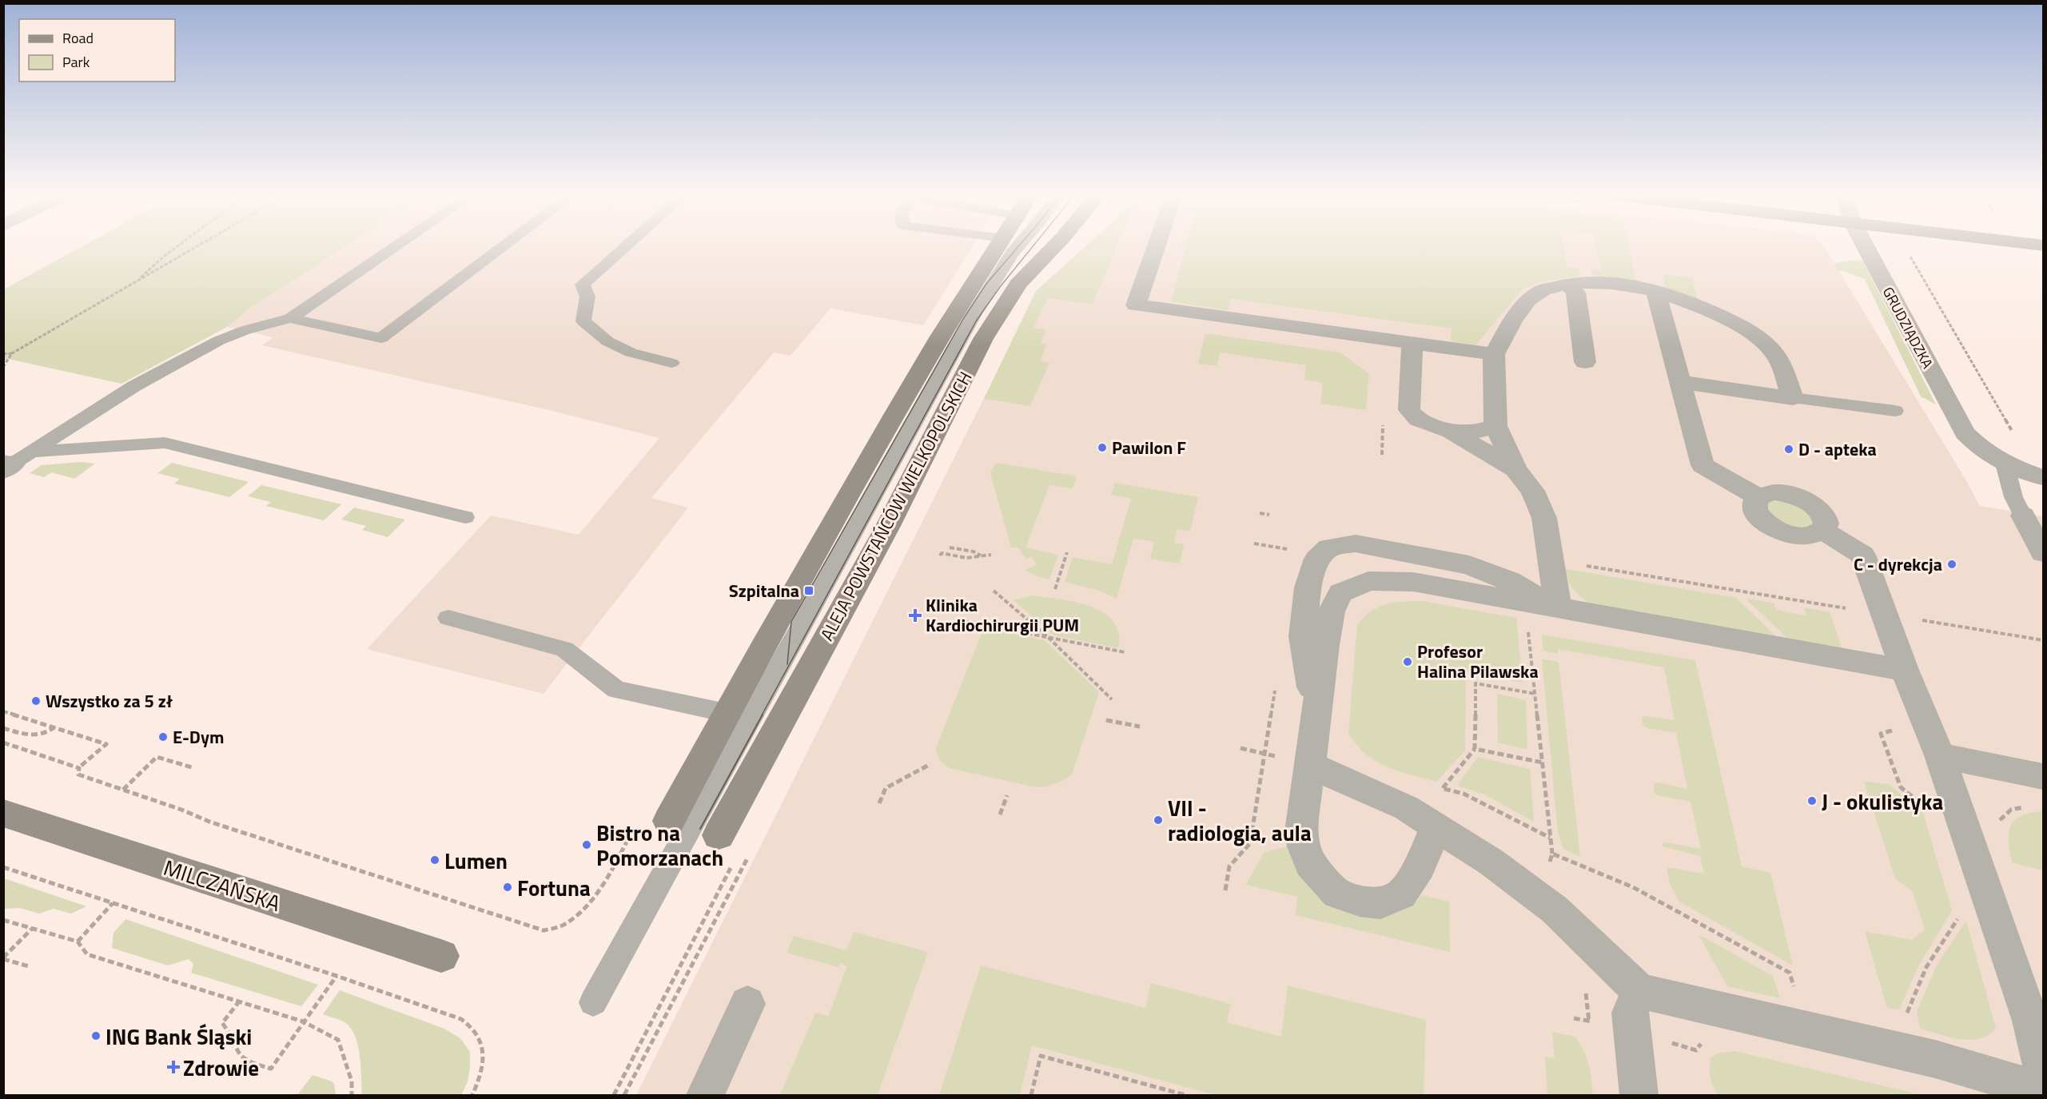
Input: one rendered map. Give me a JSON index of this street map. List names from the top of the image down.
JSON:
{
  "streets": {
    "street": ["GRUDZIĄDZKA", "ALEJA POWSTAŃCÓW WIELKOPOLSKICH", "MILCZAŃSKA"]
  },
  "places": {
    "other": [
      "Pawilon F",
      "D - apteka",
      "C - dyrekcja",
      "Profesor Halina Pilawska",
      "Wszystko za 5 zł",
      "E-Dym",
      "J - okulistyka",
      "VII - radiologia, aula",
      "Bistro na Pomorzanach",
      "Lumen",
      "Fortuna",
      "ING Bank Śląski"
    ],
    "transit": ["Szpitalna"],
    "health": ["Klinika Kardiochirurgii PUM", "Zdrowie"]
  },
  "legend": ["Road", "Park"]
}
